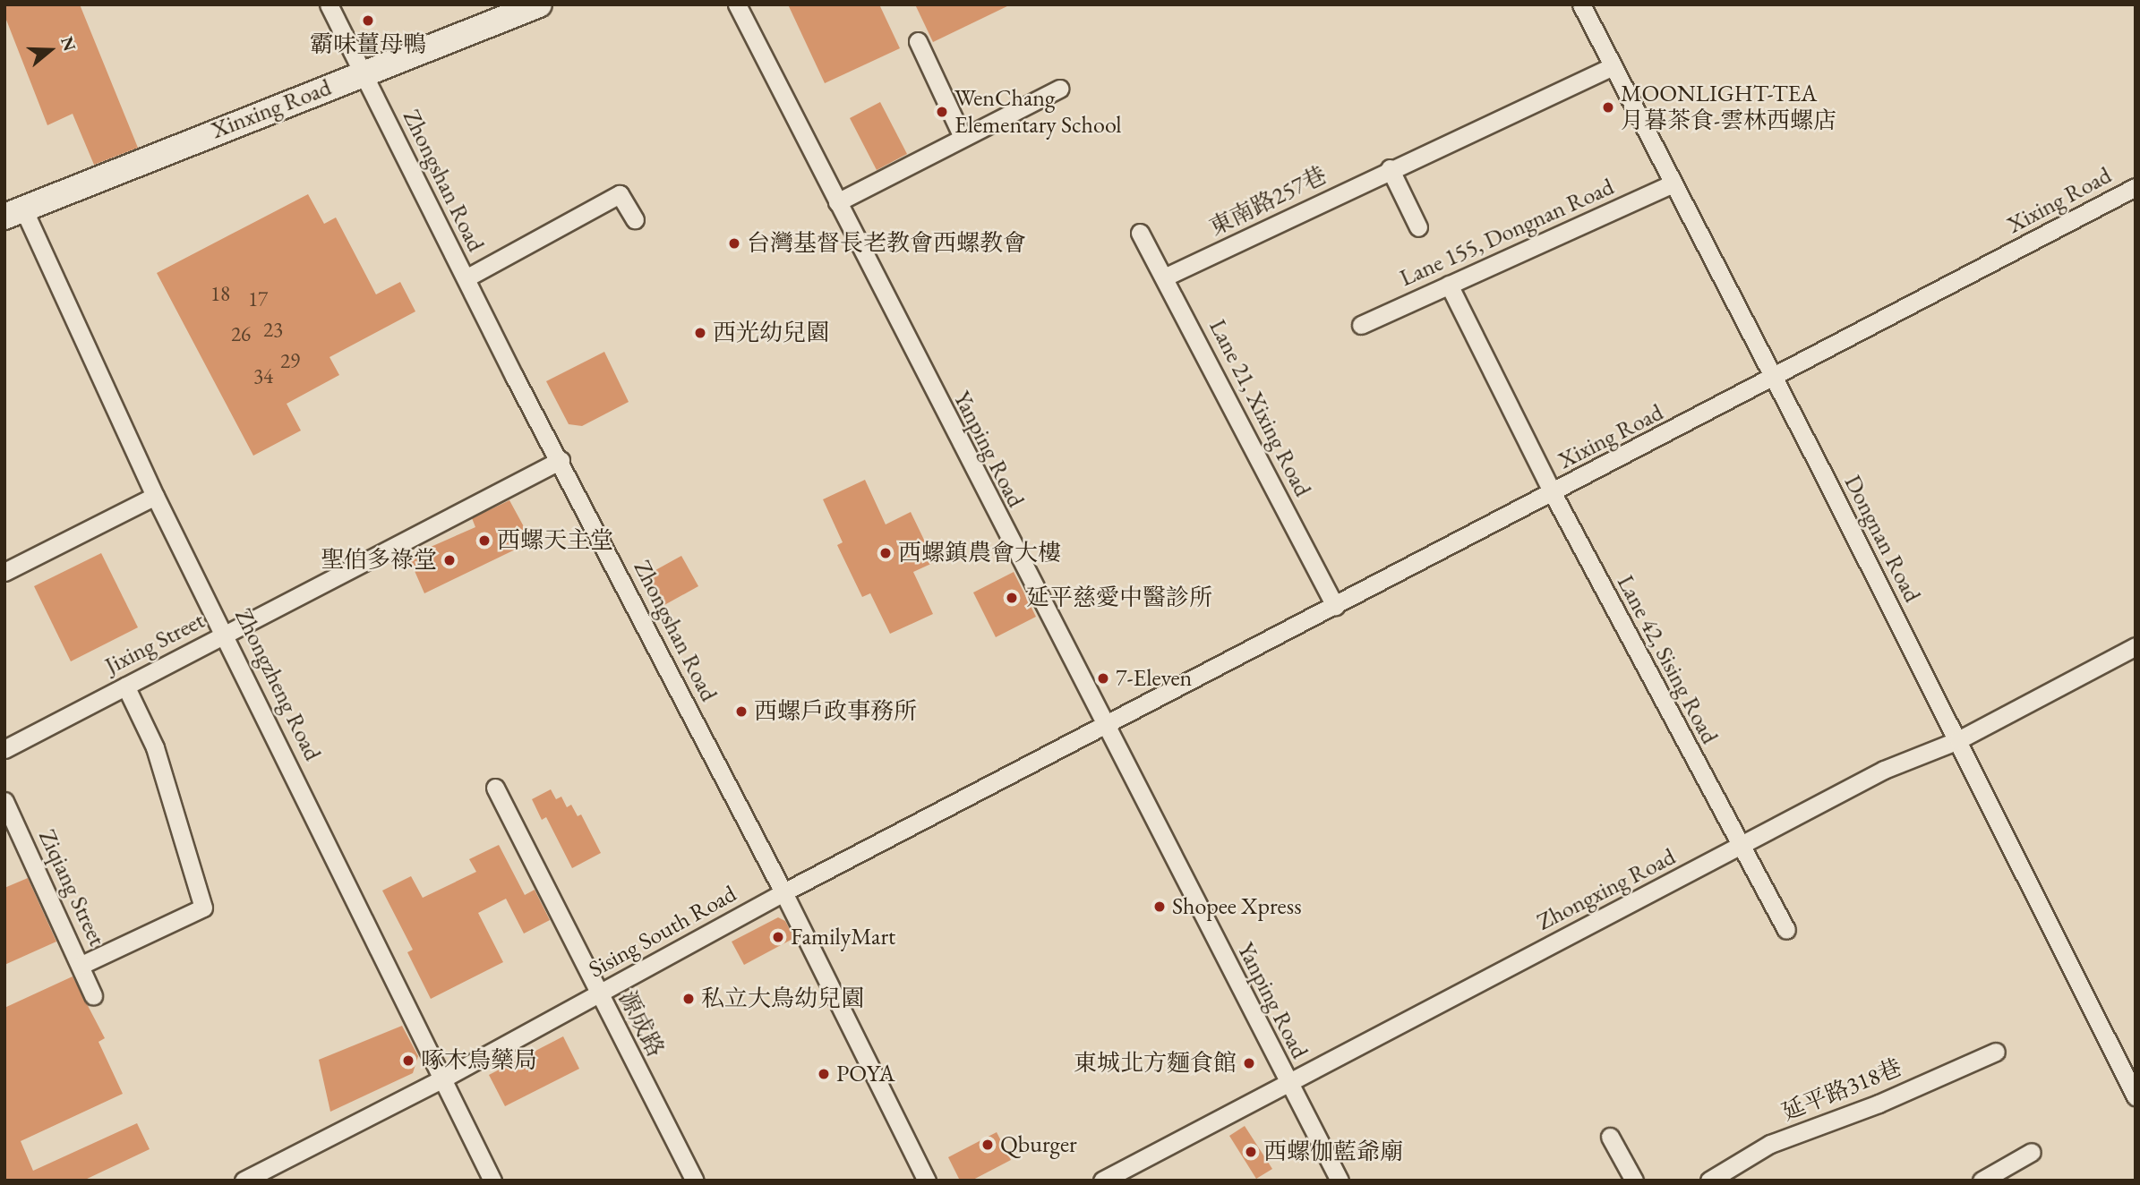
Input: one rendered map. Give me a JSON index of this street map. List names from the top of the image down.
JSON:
{
  "streets": {
    "street": [
      "Xinxing Road",
      "Zhongshan Road",
      "Xixing Road",
      "東南路257巷",
      "Lane 155, Dongnan Road",
      "Lane 21, Xixing Road",
      "Yanping Road",
      "Dongnan Road",
      "Jixing Street",
      "Lane 42, Sising Road",
      "Zhongzheng Road",
      "Ziqiang Street",
      "Zhongxing Road",
      "Sising South Road",
      "源成路",
      "延平路318巷"
    ]
  },
  "crossings": [
    ["Xinxing Road", "Zhongshan Road"],
    ["Xinxing Road", "Zhongzheng Road"],
    ["Zhongshan Road", "Jixing Street"],
    ["Zhongshan Road", "Sising South Road"],
    ["Xixing Road", "Lane 21, Xixing Road"],
    ["Xixing Road", "Yanping Road"],
    ["Xixing Road", "Dongnan Road"],
    ["Xixing Road", "Lane 42, Sising Road"],
    ["Xixing Road", "Sising South Road"],
    ["東南路257巷", "Lane 21, Xixing Road"],
    ["東南路257巷", "Dongnan Road"],
    ["Lane 155, Dongnan Road", "Dongnan Road"],
    ["Lane 155, Dongnan Road", "Lane 42, Sising Road"],
    ["Yanping Road", "Zhongxing Road"],
    ["Yanping Road", "Sising South Road"],
    ["Dongnan Road", "Zhongxing Road"],
    ["Jixing Street", "Zhongzheng Road"],
    ["Lane 42, Sising Road", "Zhongxing Road"],
    ["Zhongzheng Road", "Sising South Road"],
    ["Sising South Road", "源成路"]
  ],
  "places": [
    "霸味薑母鴨",
    "MOONLIGHT-TEA 月暮茶食-雲林西螺店",
    "WenChang Elementary School",
    "台灣基督長老教會西螺教會",
    "西光幼兒園",
    "西螺天主堂",
    "西螺鎮農會大樓",
    "聖伯多祿堂",
    "延平慈愛中醫診所",
    "7-Eleven",
    "西螺戶政事務所",
    "Shopee Xpress",
    "FamilyMart",
    "私立大鳥幼兒園",
    "啄木鳥藥局",
    "東城北方麵食館",
    "POYA",
    "Qburger",
    "西螺伽藍爺廟"
  ],
  "house_numbers": [
    "18",
    "17",
    "23",
    "26",
    "29",
    "34"
  ],
  "north": "right"
}
